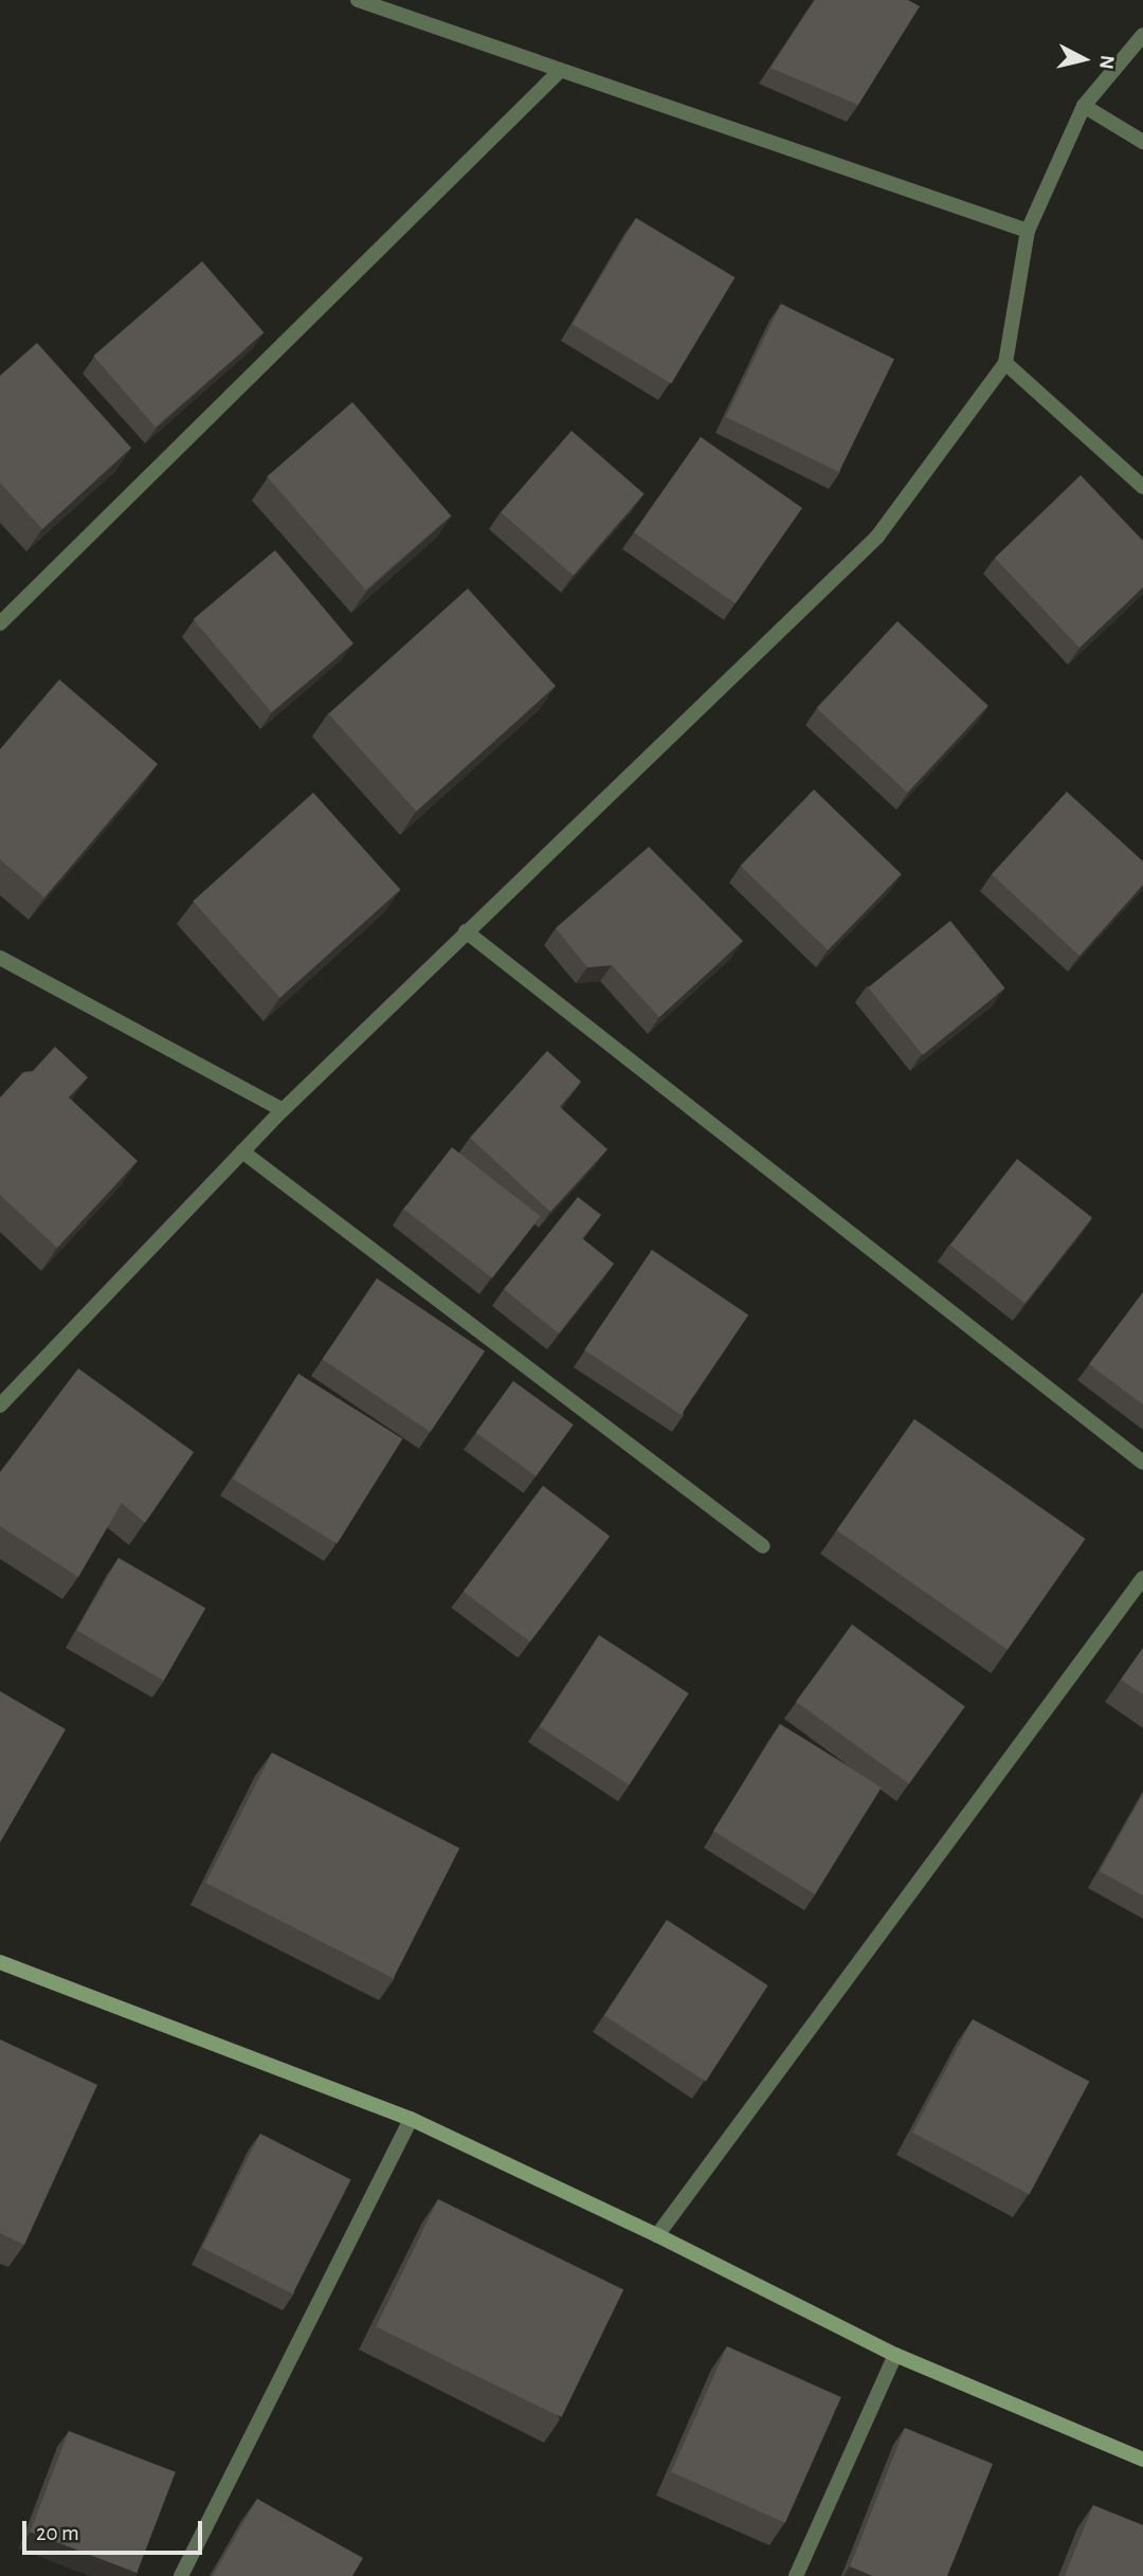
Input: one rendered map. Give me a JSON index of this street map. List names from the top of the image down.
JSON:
{
  "scale_bar": "20 m",
  "north": "right"
}
